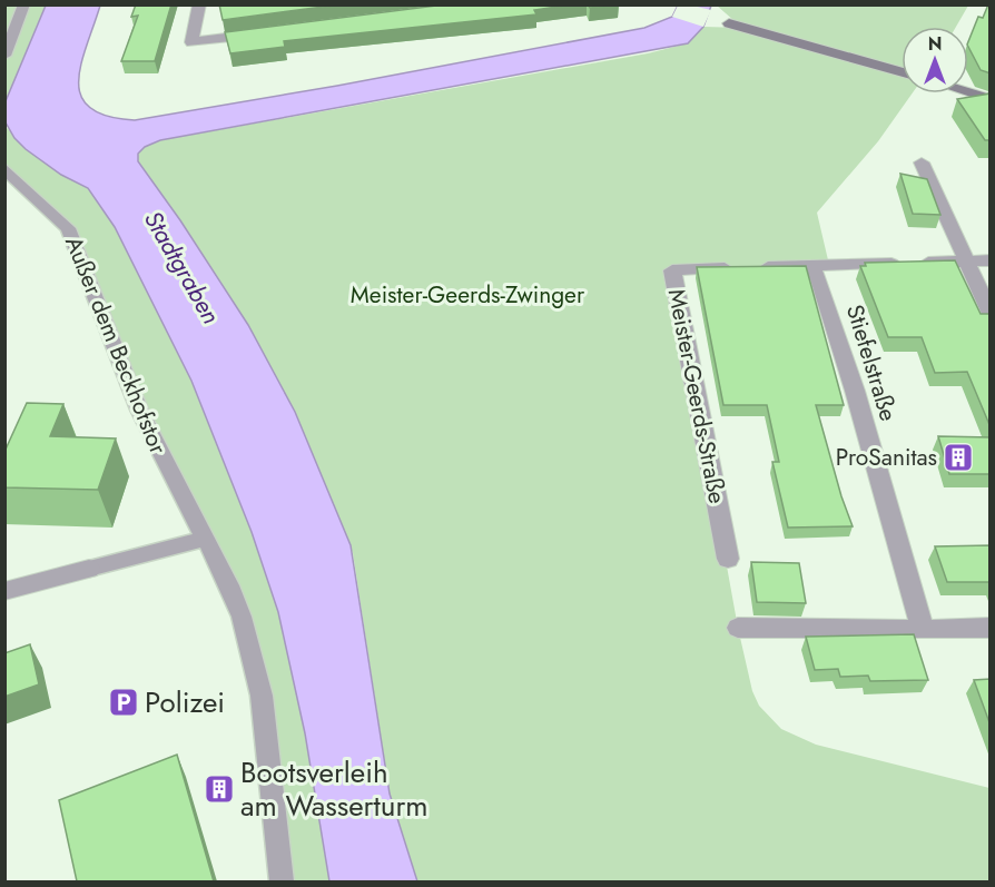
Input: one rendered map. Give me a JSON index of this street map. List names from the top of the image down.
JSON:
{
  "streets": {
    "street": ["Stiefelstraße", "Meister-Geerds-Straße"],
    "lane": ["Außer dem Beckhofstor"]
  },
  "crossings": [
    ["Stiefelstraße", "Meister-Geerds-Straße"]
  ],
  "water": ["Stadtgraben"],
  "parks": ["Meister-Geerds-Zwinger"],
  "places": {
    "building": ["ProSanitas", "Bootsverleih am Wasserturm"],
    "parking": ["Polizei"]
  },
  "north": "top"
}
